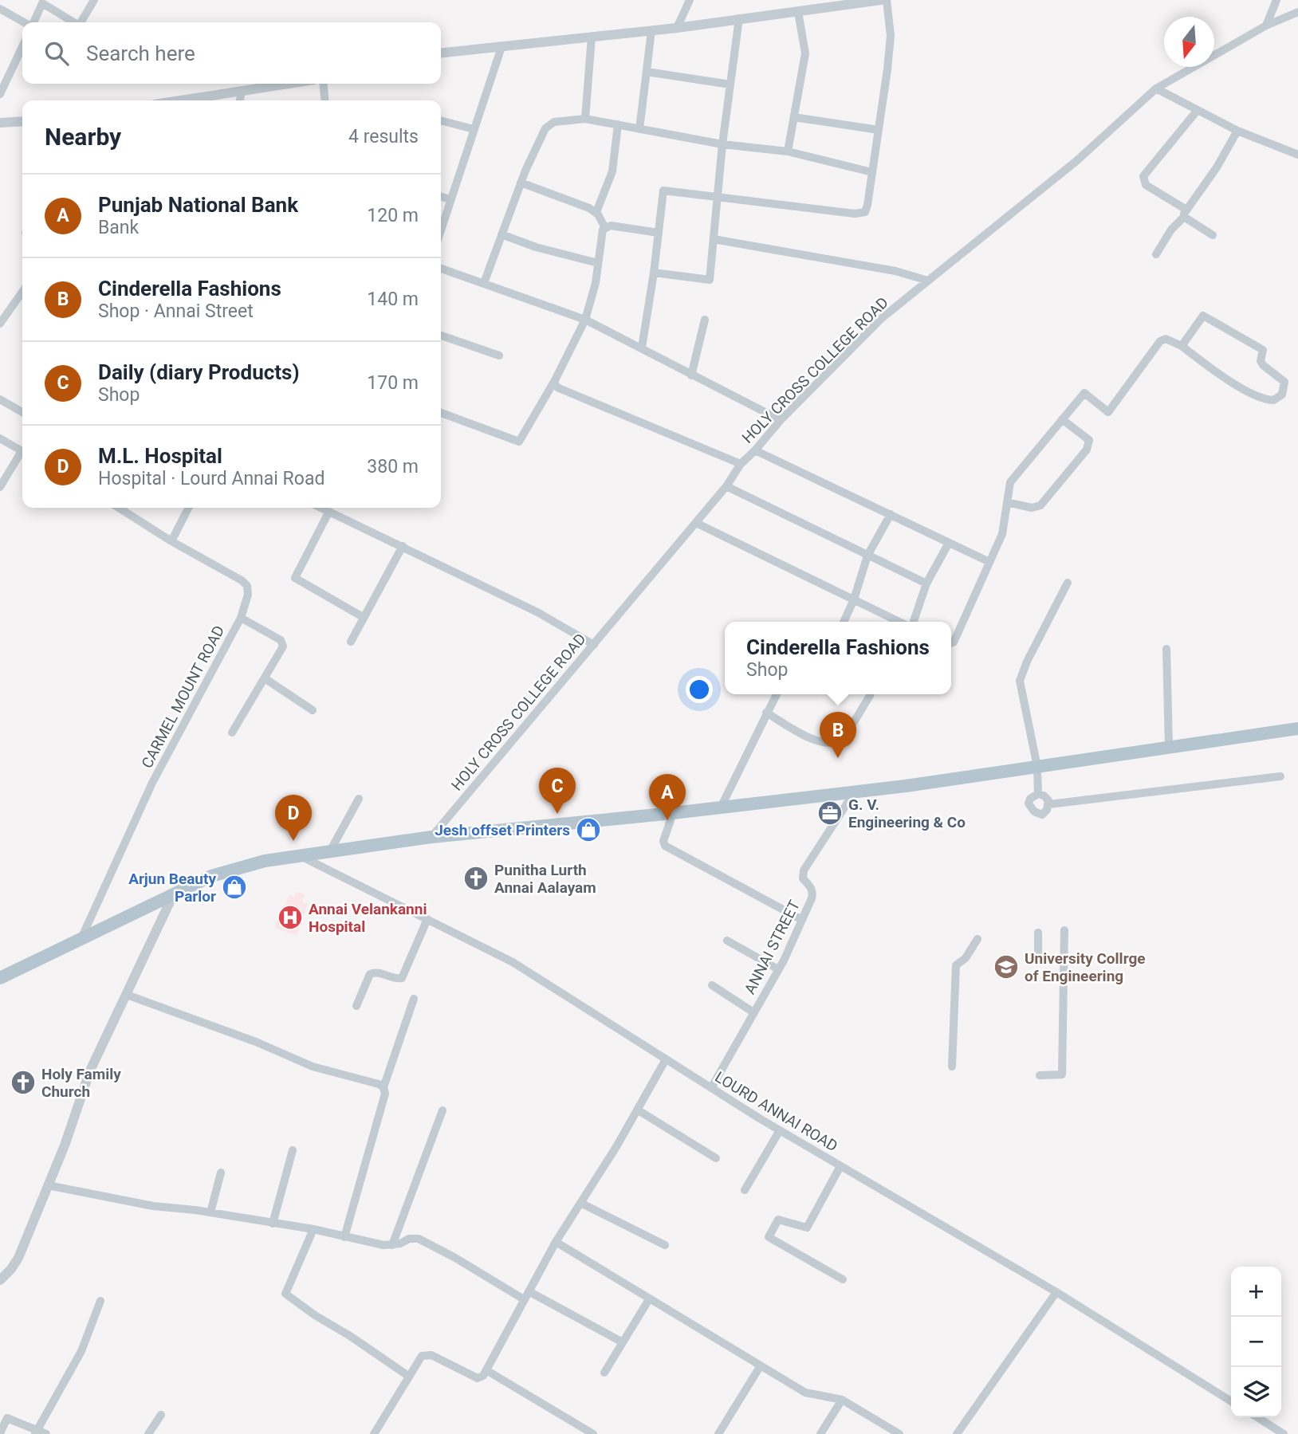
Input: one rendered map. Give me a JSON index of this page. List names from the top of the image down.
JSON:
{
  "streets": {
    "street": [
      "HOLY CROSS COLLEGE ROAD",
      "CARMEL MOUNT ROAD",
      "ANNAI STREET",
      "LOURD ANNAI ROAD"
    ]
  },
  "crossings": [
    ["ANNAI STREET", "LOURD ANNAI ROAD"]
  ],
  "places": {
    "office": ["G. V. Engineering & Co"],
    "shop": ["Jesh offset Printers", "Arjun Beauty Parlor"],
    "church": ["Punitha Lurth Annai Aalayam", "Holy Family Church"],
    "hospital": ["Annai Velankanni Hospital"],
    "school or university": ["University Collrge of Engineering"]
  },
  "north": "bottom",
  "page": {
    "search": "Search here",
    "heading": ["Nearby", "4 results"],
    "list": [
      {
        "mark": "A",
        "name": "Punjab National Bank",
        "note": "Bank",
        "value": "120 m"
      },
      {
        "mark": "B",
        "name": "Cinderella Fashions",
        "note": "Shop · Annai Street",
        "value": "140 m"
      },
      {
        "mark": "C",
        "name": "Daily (diary Products)",
        "note": "Shop",
        "value": "170 m"
      },
      {
        "mark": "D",
        "name": "M.L. Hospital",
        "note": "Hospital · Lourd Annai Road",
        "value": "380 m"
      }
    ],
    "popup": ["Cinderella Fashions", "Shop"],
    "pins": [
      "B",
      "C",
      "A",
      "D"
    ],
    "map_buttons": ["+", "−"]
  }
}
